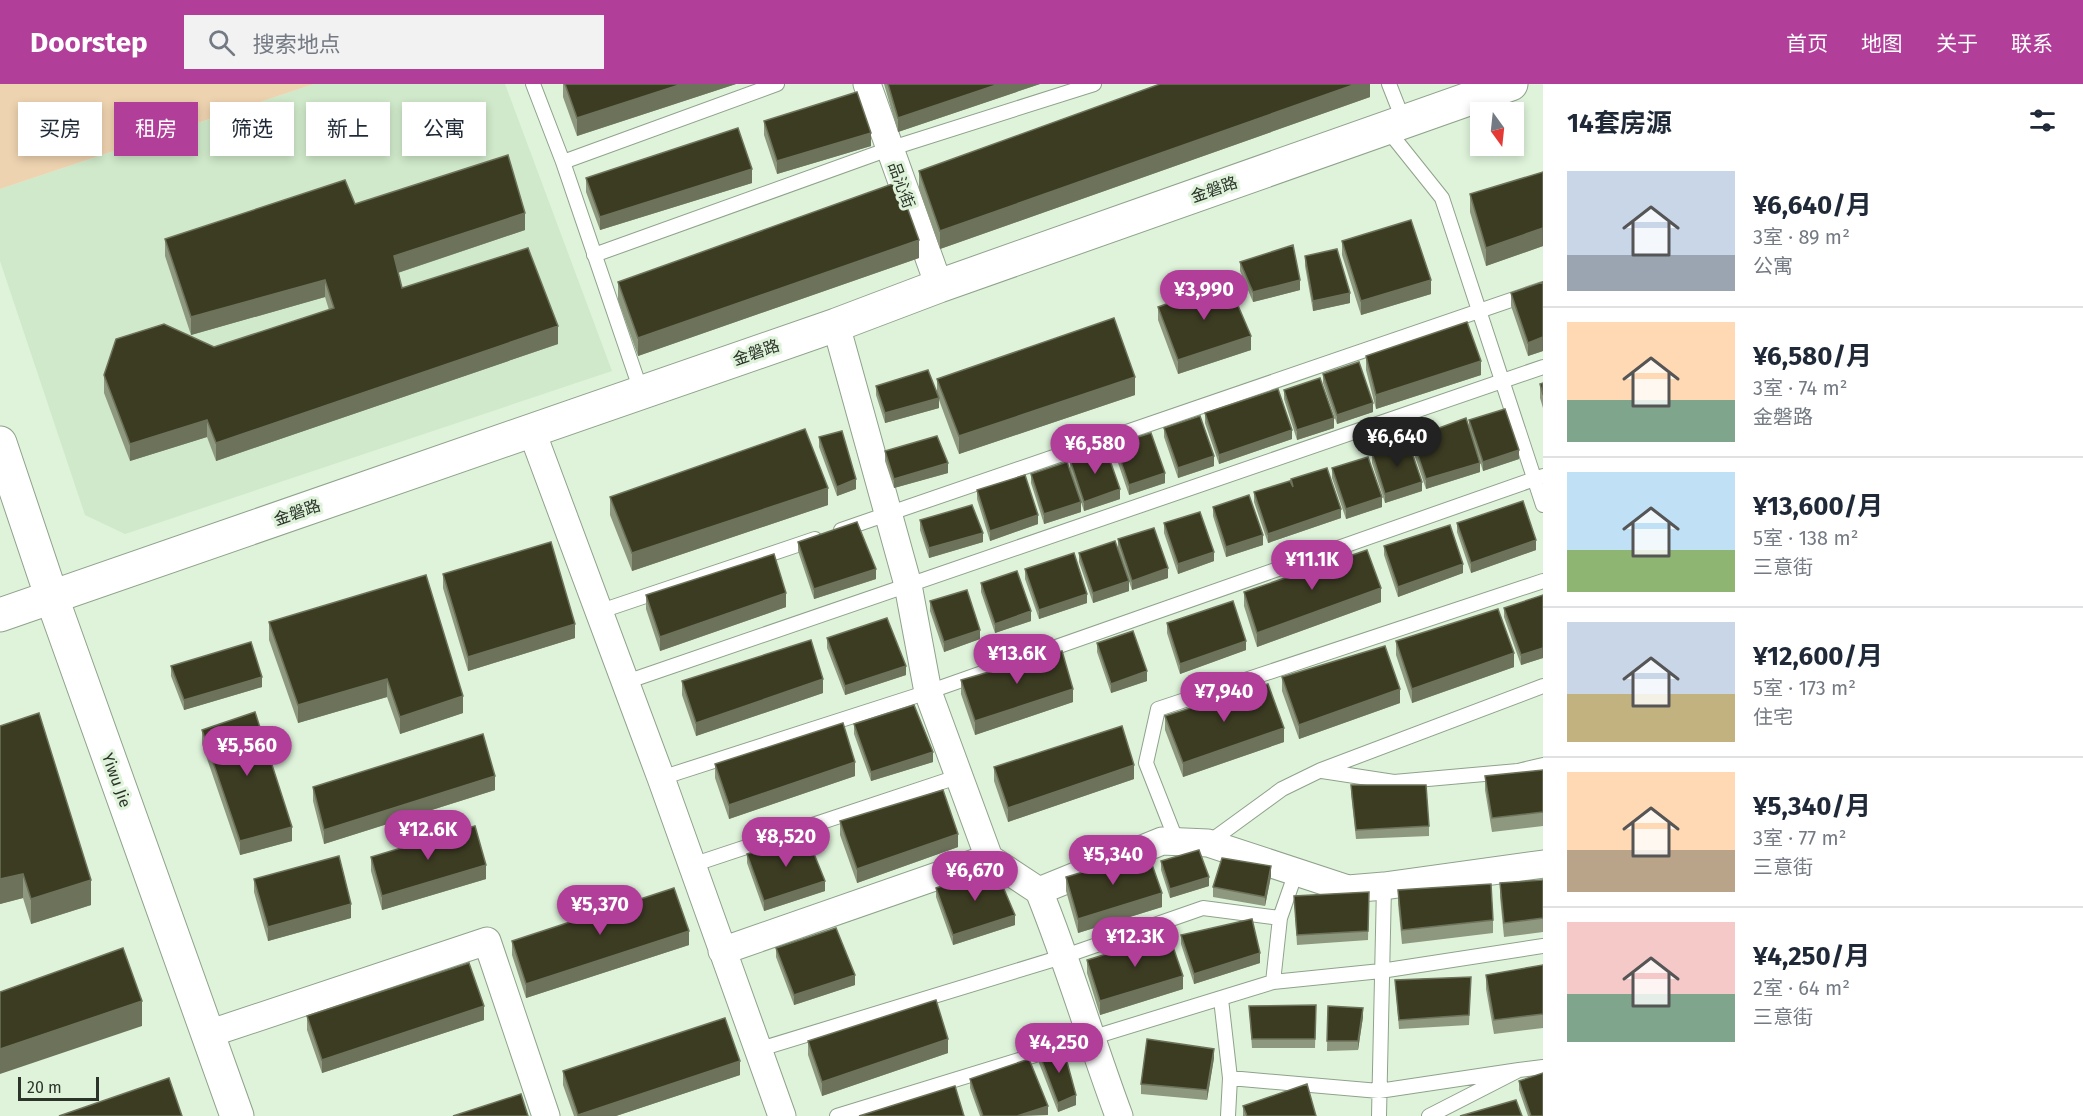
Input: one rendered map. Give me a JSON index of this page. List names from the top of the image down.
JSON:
{
  "streets": {
    "street": ["品沁街", "金磐路", "Yiwu Jie"]
  },
  "crossings": [
    ["品沁街", "金磐路"],
    ["金磐路", "Yiwu Jie"]
  ],
  "scale_bar": "20 m",
  "north": "bottom",
  "page": {
    "header": "Doorstep",
    "search": "搜索地点",
    "nav": [
      "首页",
      "地图",
      "关于",
      "联系"
    ],
    "heading": "14套房源",
    "chip": [
      "买房",
      "租房",
      "筛选",
      "新上",
      "公寓"
    ],
    "list": [
      {
        "name": "¥6,640/月",
        "note": "3室 · 89 m² · 公寓"
      },
      {
        "name": "¥6,580/月",
        "note": "3室 · 74 m² · 金磐路"
      },
      {
        "name": "¥13,600/月",
        "note": "5室 · 138 m² · 三意街"
      },
      {
        "name": "¥12,600/月",
        "note": "5室 · 173 m² · 住宅"
      },
      {
        "name": "¥5,340/月",
        "note": "3室 · 77 m² · 三意街"
      },
      {
        "name": "¥4,250/月",
        "note": "2室 · 64 m² · 三意街"
      }
    ],
    "price": [
      "¥3,990",
      "¥6,640",
      "¥6,580",
      "¥11.1K",
      "¥13.6K",
      "¥7,940",
      "¥5,560",
      "¥12.6K",
      "¥8,520",
      "¥5,340",
      "¥6,670",
      "¥5,370",
      "¥12.3K",
      "¥4,250"
    ],
    "scale": "20 m"
  }
}
